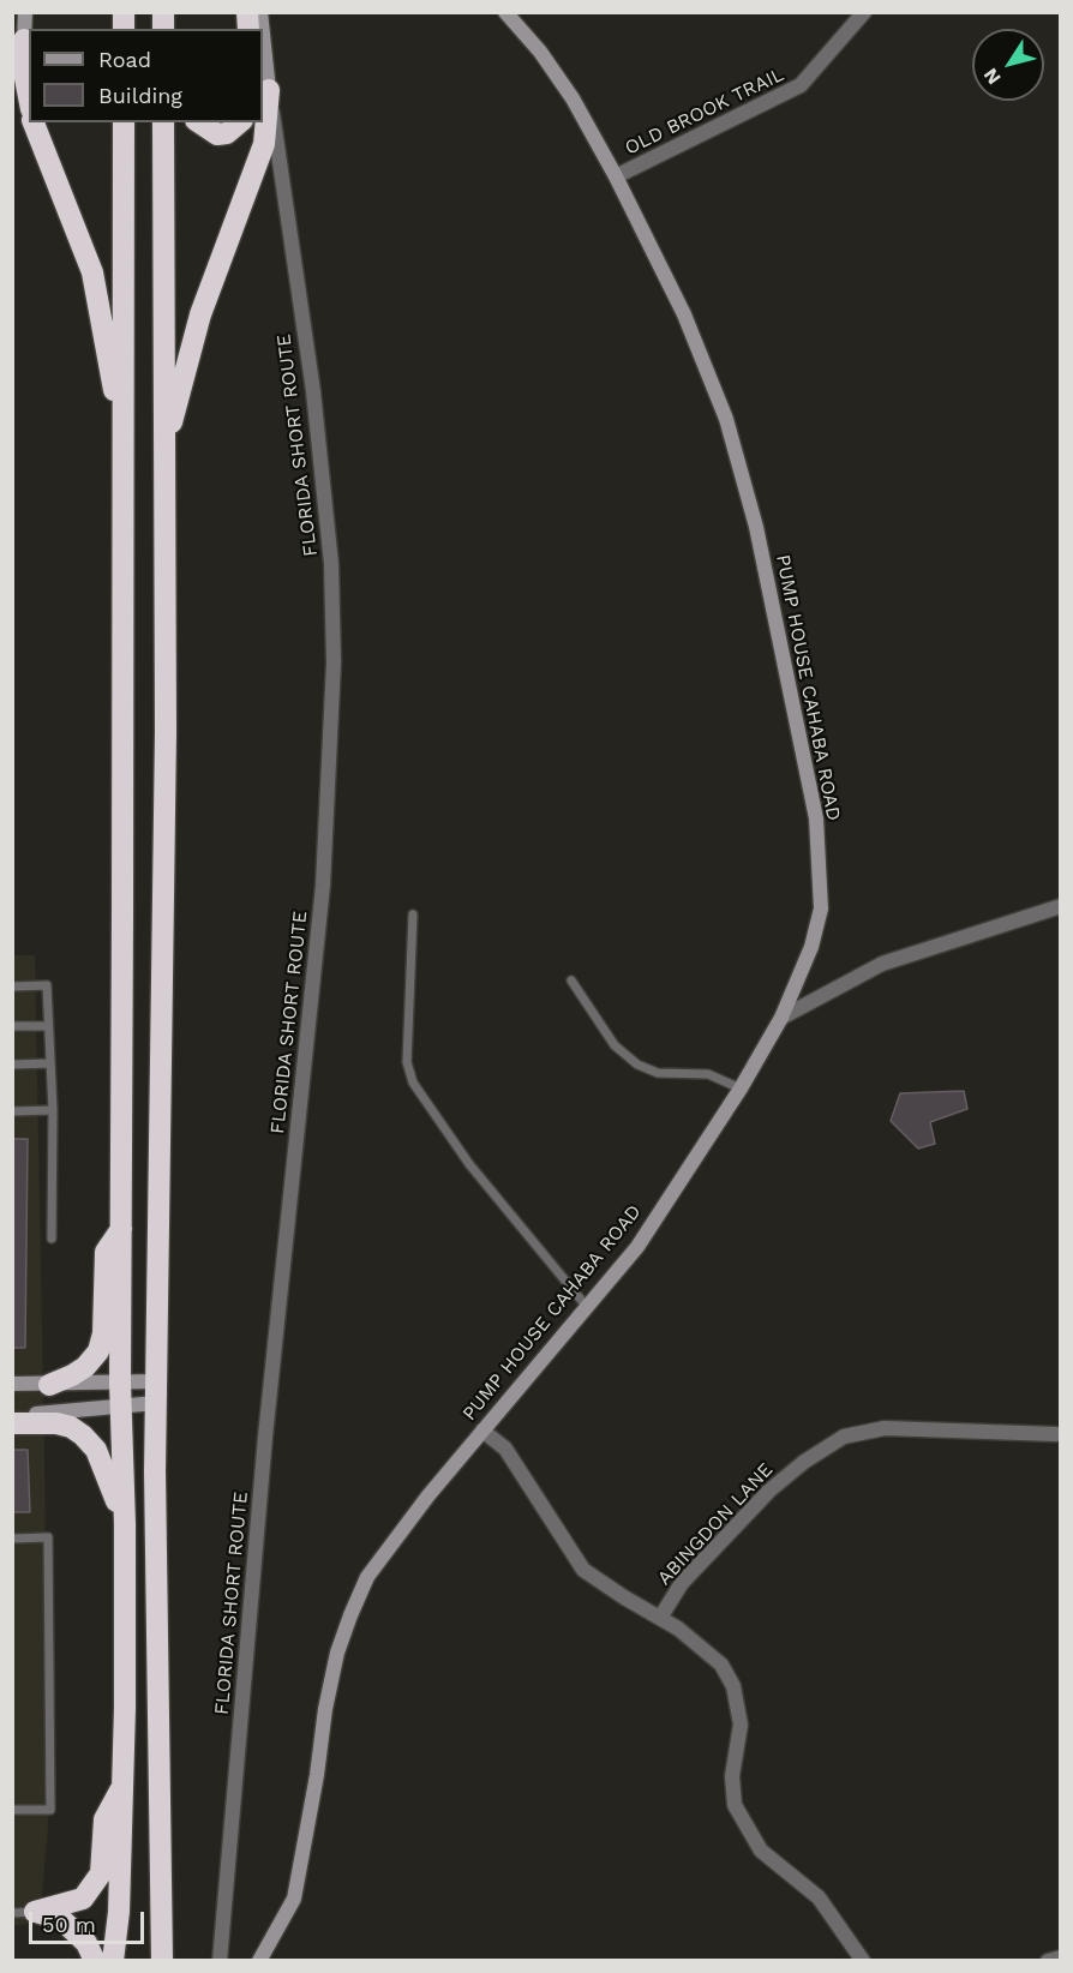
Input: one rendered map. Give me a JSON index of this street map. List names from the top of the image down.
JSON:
{
  "streets": {
    "street": [
      "OLD BROOK TRAIL",
      "FLORIDA SHORT ROUTE",
      "PUMP HOUSE CAHABA ROAD",
      "ABINGDON LANE"
    ]
  },
  "crossings": [
    ["OLD BROOK TRAIL", "PUMP HOUSE CAHABA ROAD"]
  ],
  "legend": ["Road", "Building"],
  "scale_bar": "50 m",
  "north": "bottom left"
}
